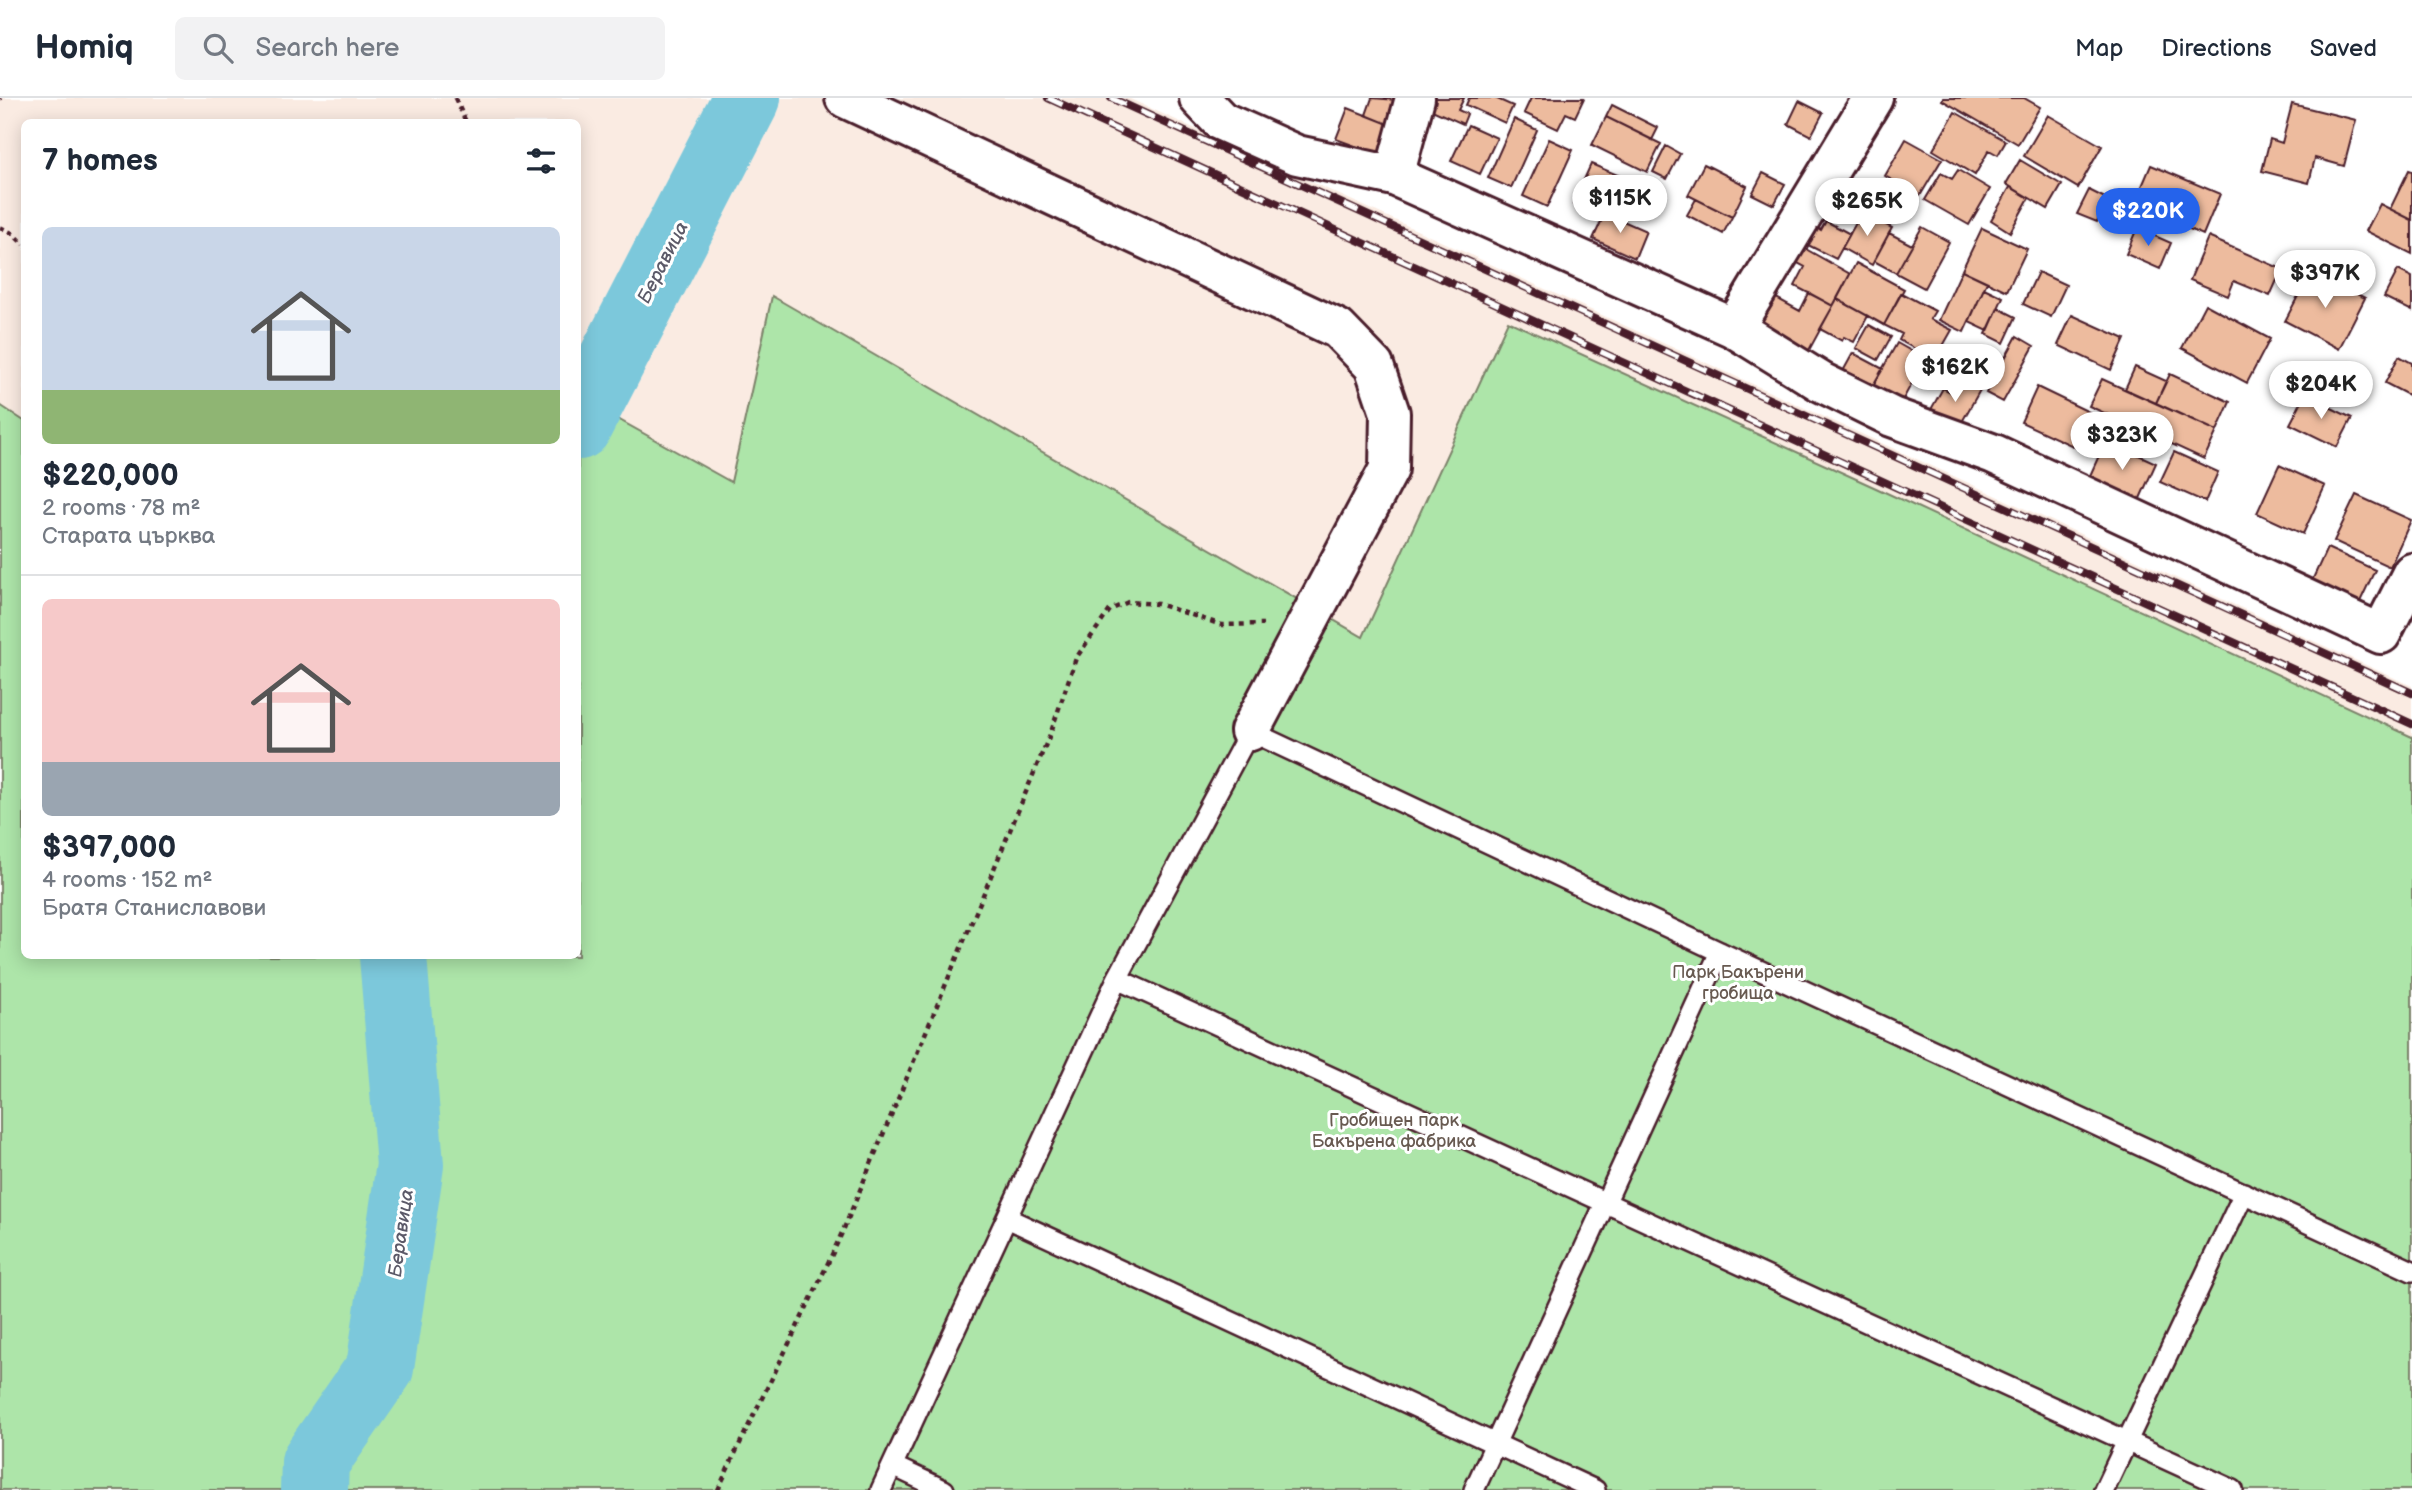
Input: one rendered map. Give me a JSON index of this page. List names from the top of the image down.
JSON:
{
  "water": ["Беравица"],
  "parks": ["Парк Бакърени гробища", "Гробищен парк Бакърена фабрика"],
  "page": {
    "header": "Homiq",
    "search": "Search here",
    "nav": ["Map", "Directions", "Saved"],
    "heading": "7 homes",
    "price": [
      "$115K",
      "$265K",
      "$220K",
      "$397K",
      "$162K",
      "$204K",
      "$323K"
    ],
    "list": [
      {
        "name": "$220,000",
        "note": "2 rooms · 78 m² · Старата църква"
      },
      {
        "name": "$397,000",
        "note": "4 rooms · 152 m² · Братя Станиславови"
      }
    ]
  }
}
